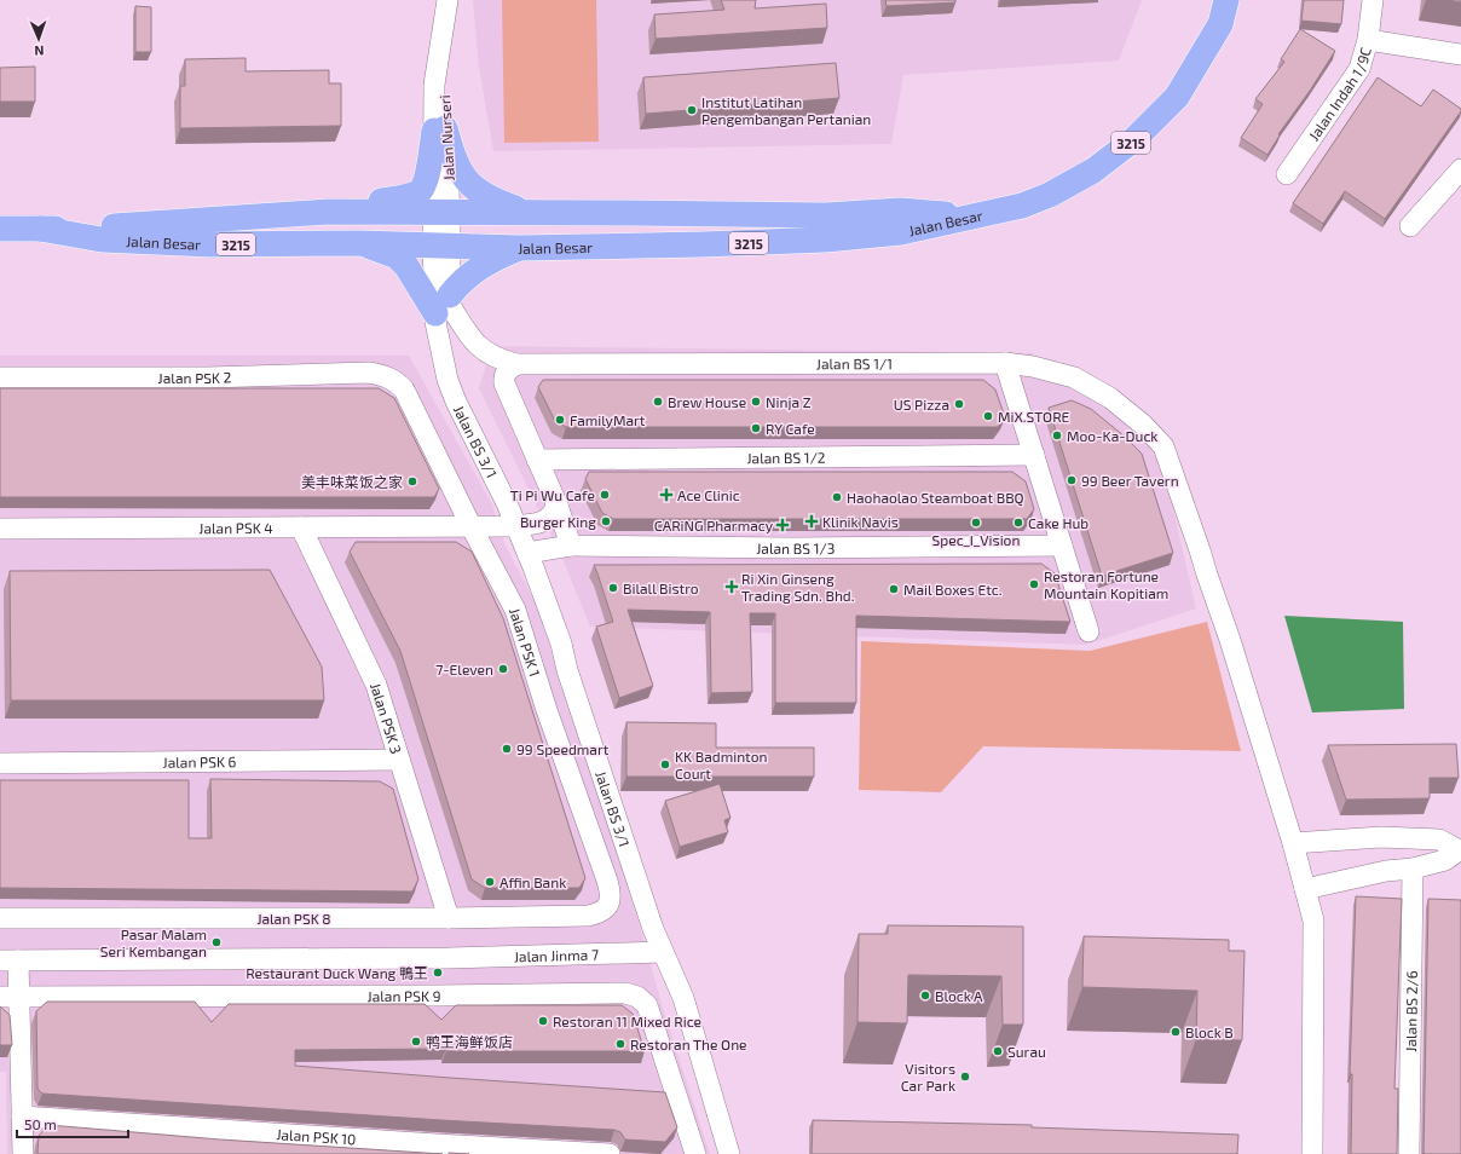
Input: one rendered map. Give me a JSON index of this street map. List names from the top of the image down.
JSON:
{
  "streets": {
    "main road": ["3215", "Jalan Besar"],
    "street": [
      "Jalan Indah 1/9C",
      "Jalan Nurseri",
      "Jalan BS 1/1",
      "Jalan PSK 2",
      "Jalan BS 3/1",
      "Jalan BS 1/2",
      "Jalan PSK 4",
      "Jalan BS 1/3",
      "Jalan PSK 1",
      "Jalan PSK 3",
      "Jalan PSK 6",
      "Jalan PSK 8",
      "Jalan Jinma 7",
      "Jalan PSK 9",
      "Jalan BS 2/6",
      "Jalan PSK 10"
    ]
  },
  "crossings": [
    ["Jalan Nurseri", "Jalan Besar"],
    ["Jalan Nurseri", "Jalan BS 3/1"],
    ["3215", "Jalan Besar"],
    ["Jalan Besar", "Jalan BS 3/1"],
    ["Jalan BS 1/1", "Jalan BS 3/1"],
    ["Jalan PSK 2", "Jalan PSK 1"],
    ["Jalan BS 3/1", "Jalan PSK 4"],
    ["Jalan BS 3/1", "Jalan BS 1/3"],
    ["Jalan BS 3/1", "Jalan Jinma 7"],
    ["Jalan PSK 4", "Jalan PSK 1"],
    ["Jalan PSK 4", "Jalan PSK 3"],
    ["Jalan PSK 1", "Jalan PSK 8"],
    ["Jalan PSK 3", "Jalan PSK 6"],
    ["Jalan PSK 3", "Jalan PSK 8"]
  ],
  "places": {
    "other": [
      "Institut Latihan Pengembangan Pertanian",
      "Brew House",
      "Ninja Z",
      "US Pizza",
      "MiX.STORE",
      "FamilyMart",
      "RY Cafe",
      "Moo-Ka-Duck",
      "99 Beer Tavern",
      "美丰味菜饭之家",
      "Ti Pi Wu Cafe",
      "Haohaolao Steamboat BBQ",
      "Burger King",
      "Spec_I_Vision",
      "Cake Hub",
      "Restoran Fortune Mountain Kopitiam",
      "Bilall Bistro",
      "Mail Boxes Etc.",
      "7-Eleven",
      "99 Speedmart",
      "KK Badminton Court",
      "Affin Bank",
      "Pasar Malam Seri Kembangan",
      "Restaurant Duck Wang 鴨王",
      "Block A",
      "Restoran 11 Mixed Rice",
      "Block B",
      "鸭王海鲜饭店",
      "Restoran The One",
      "Surau",
      "Visitors Car Park"
    ],
    "health": [
      "Ace Clinic",
      "Klinik Navis",
      "CARiNG Pharmacy",
      "Ri Xin Ginseng Trading Sdn. Bhd."
    ]
  },
  "scale_bar": "50 m",
  "north": "bottom"
}
